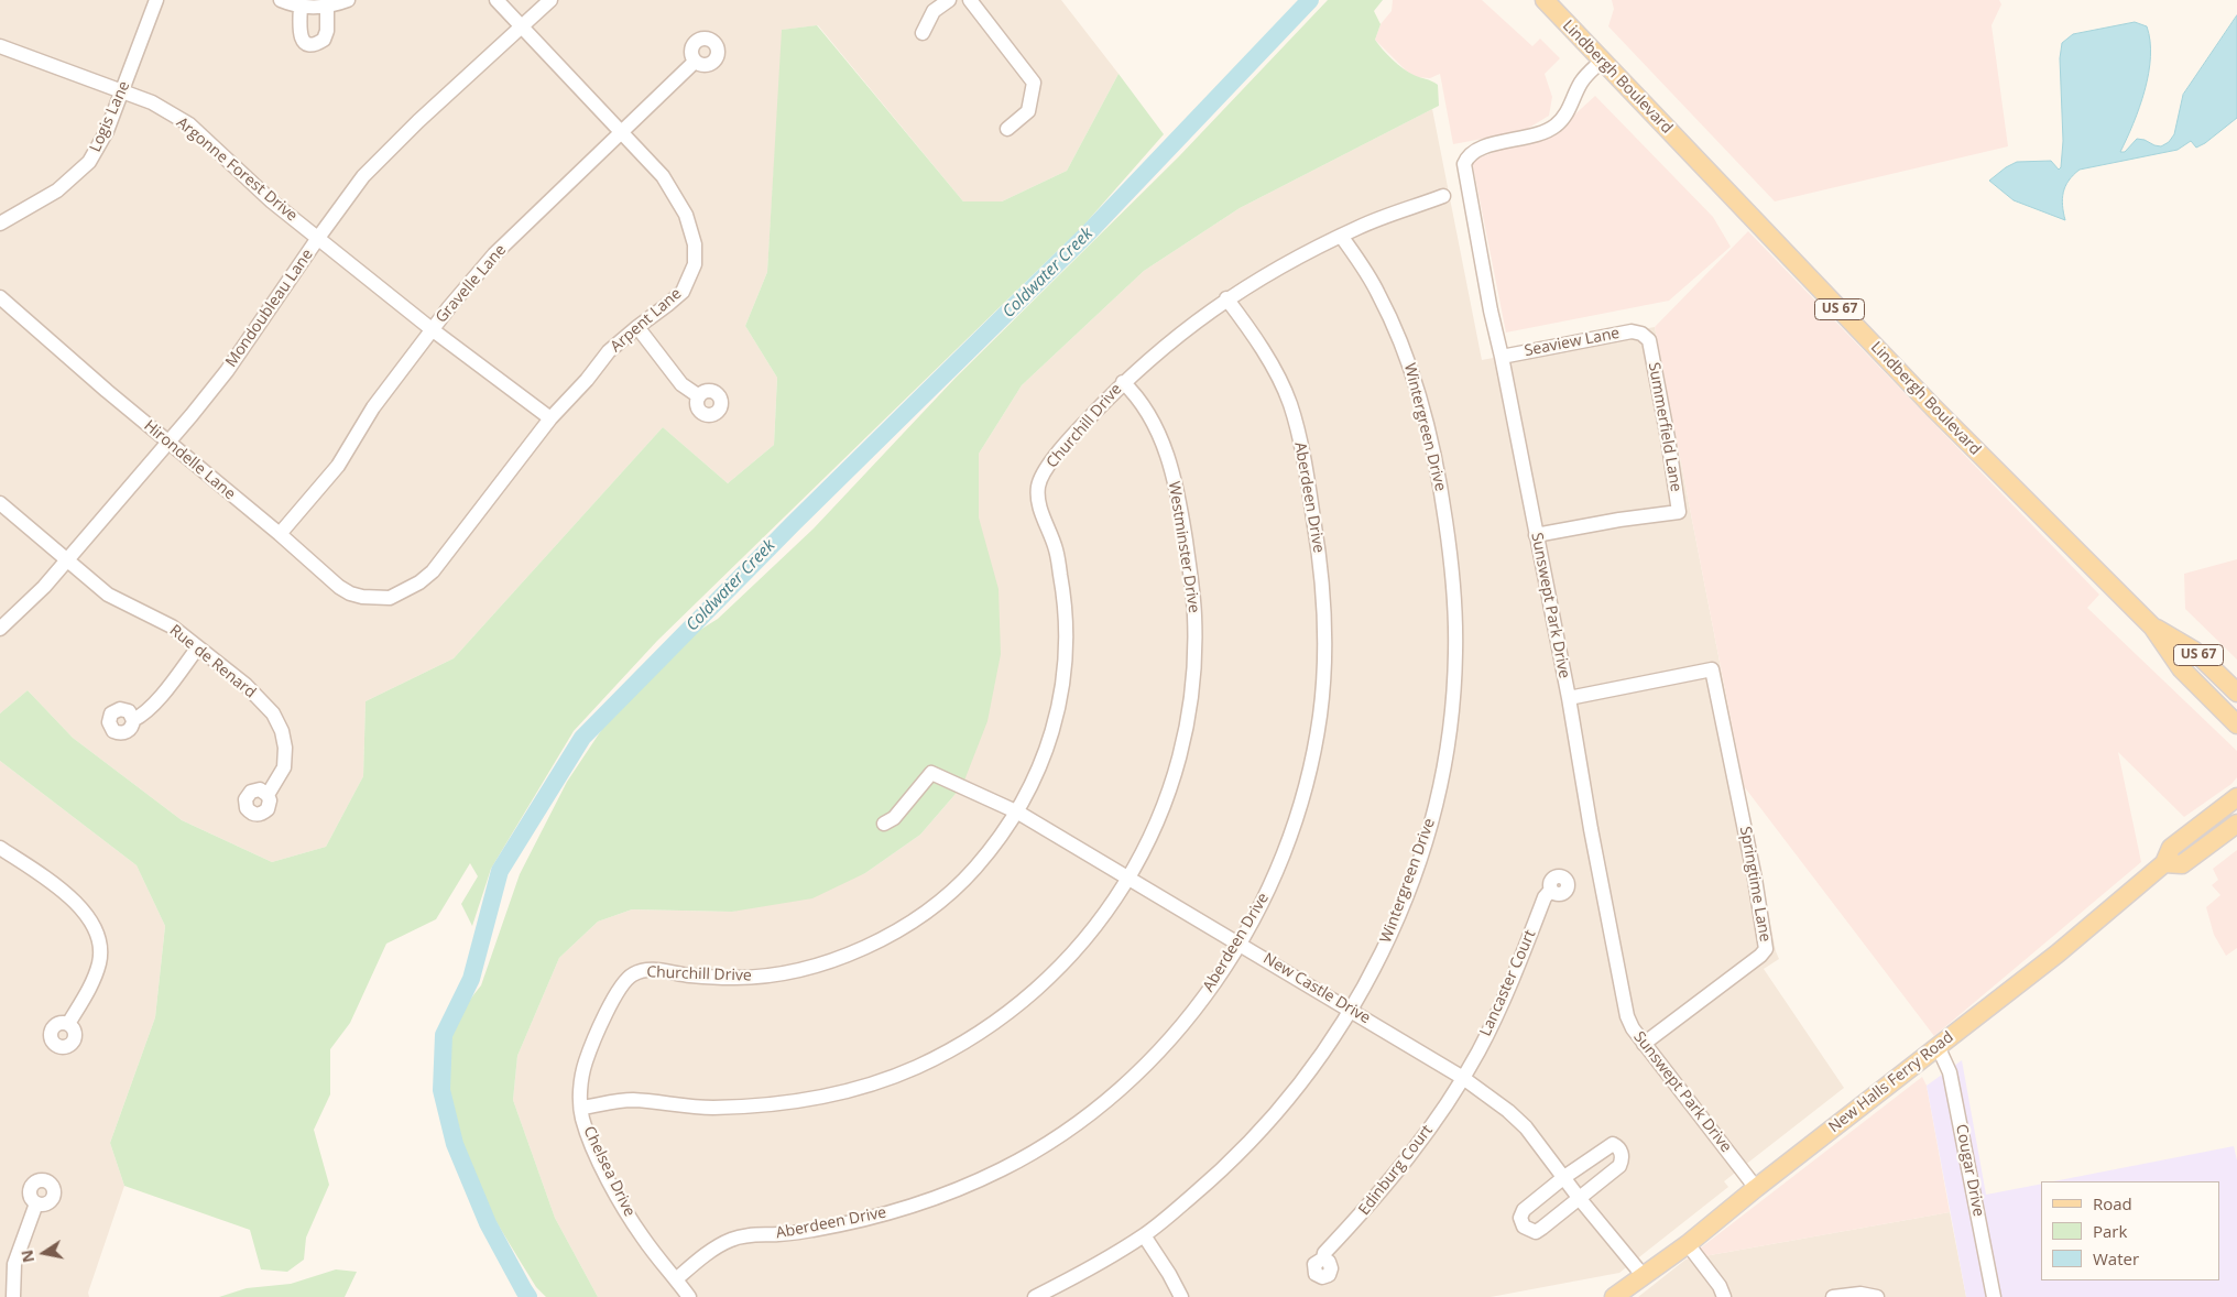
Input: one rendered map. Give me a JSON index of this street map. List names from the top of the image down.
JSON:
{
  "streets": {
    "main road": ["Lindbergh Boulevard", "US 67", "New Halls Ferry Road"],
    "street": [
      "Logis Lane",
      "Argonne Forest Drive",
      "Gravelle Lane",
      "Mondoubleau Lane",
      "Arpent Lane",
      "Seaview Lane",
      "Churchill Drive",
      "Wintergreen Drive",
      "Summerfield Lane",
      "Hirondelle Lane",
      "Aberdeen Drive",
      "Westminster Drive",
      "Sunswept Park Drive",
      "Rue de Renard",
      "Springtime Lane",
      "Lancaster Court",
      "New Castle Drive",
      "Edinburg Court",
      "Cougar Drive",
      "Chelsea Drive"
    ]
  },
  "crossings": [
    ["Lindbergh Boulevard", "Sunswept Park Drive"],
    ["Logis Lane", "Argonne Forest Drive"],
    ["Argonne Forest Drive", "Gravelle Lane"],
    ["Argonne Forest Drive", "Mondoubleau Lane"],
    ["Argonne Forest Drive", "Arpent Lane"],
    ["Gravelle Lane", "Arpent Lane"],
    ["Gravelle Lane", "Hirondelle Lane"],
    ["Mondoubleau Lane", "Arpent Lane"],
    ["Mondoubleau Lane", "Hirondelle Lane"],
    ["Mondoubleau Lane", "Rue de Renard"],
    ["Arpent Lane", "Hirondelle Lane"],
    ["Seaview Lane", "Summerfield Lane"],
    ["Seaview Lane", "Sunswept Park Drive"],
    ["Churchill Drive", "Wintergreen Drive"],
    ["Churchill Drive", "Aberdeen Drive"],
    ["Churchill Drive", "Westminster Drive"],
    ["Churchill Drive", "New Castle Drive"],
    ["Churchill Drive", "Chelsea Drive"],
    ["Wintergreen Drive", "New Castle Drive"],
    ["Summerfield Lane", "Sunswept Park Drive"],
    ["Aberdeen Drive", "New Castle Drive"],
    ["Aberdeen Drive", "Chelsea Drive"],
    ["Westminster Drive", "New Castle Drive"],
    ["Westminster Drive", "Chelsea Drive"],
    ["Sunswept Park Drive", "Springtime Lane"],
    ["Sunswept Park Drive", "New Halls Ferry Road"],
    ["Lancaster Court", "New Castle Drive"],
    ["Lancaster Court", "Edinburg Court"],
    ["New Castle Drive", "New Halls Ferry Road"],
    ["New Castle Drive", "Edinburg Court"],
    ["New Halls Ferry Road", "Cougar Drive"]
  ],
  "water": ["Coldwater Creek"],
  "legend": ["Road", "Park", "Water"],
  "north": "left"
}
